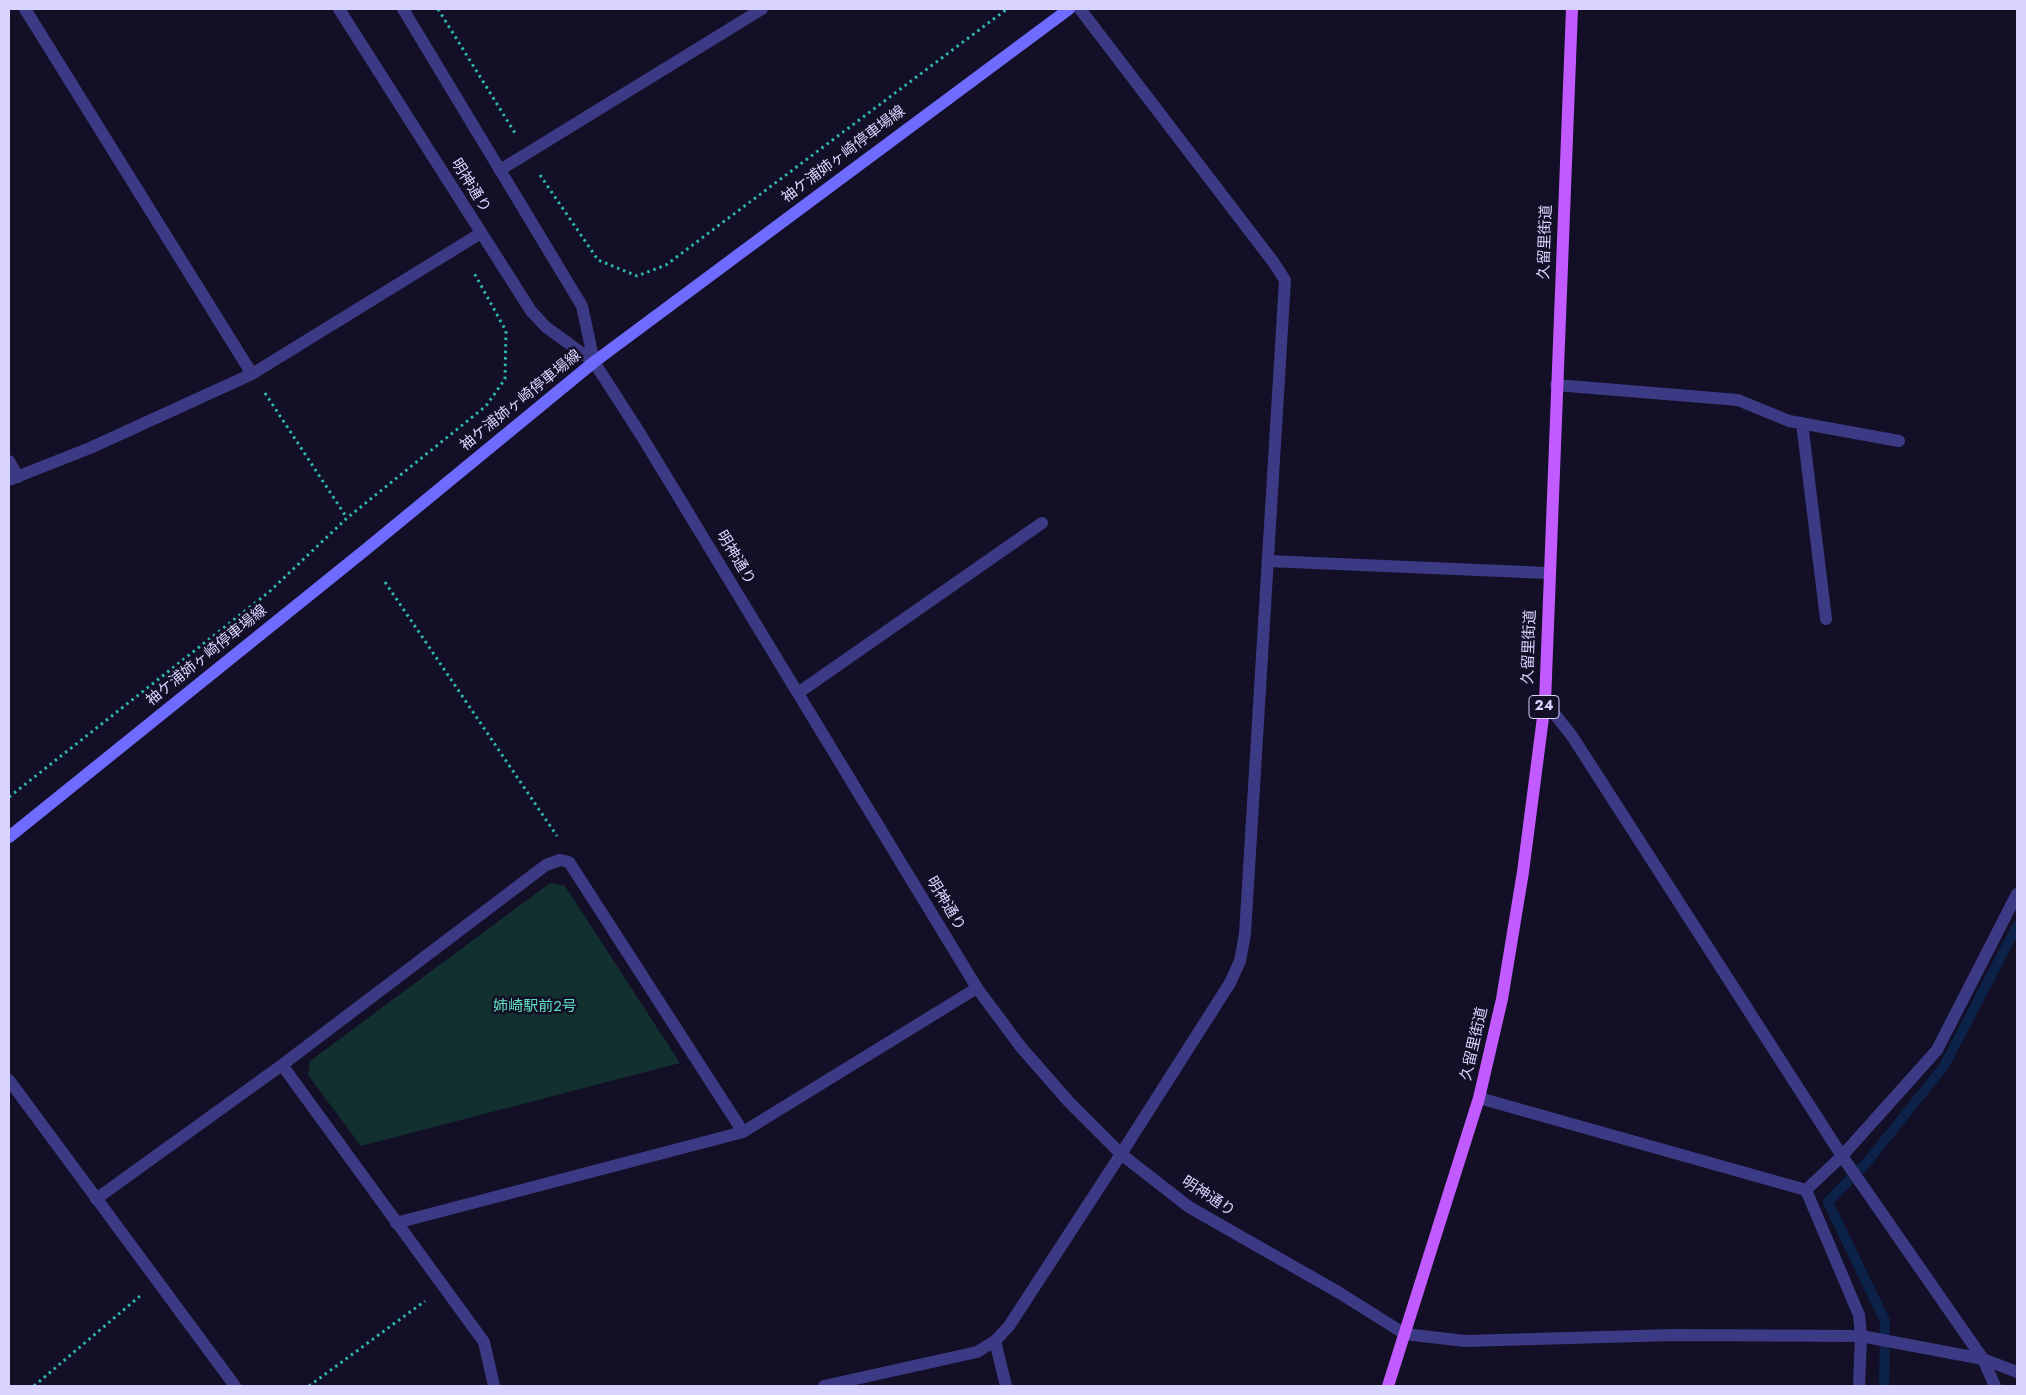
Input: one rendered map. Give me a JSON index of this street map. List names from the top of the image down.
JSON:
{
  "streets": {
    "main road": ["袖ケ浦姉ヶ崎停車場線", "久留里街道", "24"],
    "street": ["明神通り"]
  },
  "crossings": [
    ["袖ケ浦姉ヶ崎停車場線", "明神通り"],
    ["明神通り", "久留里街道"]
  ],
  "parks": ["姉崎駅前2号"]
}
